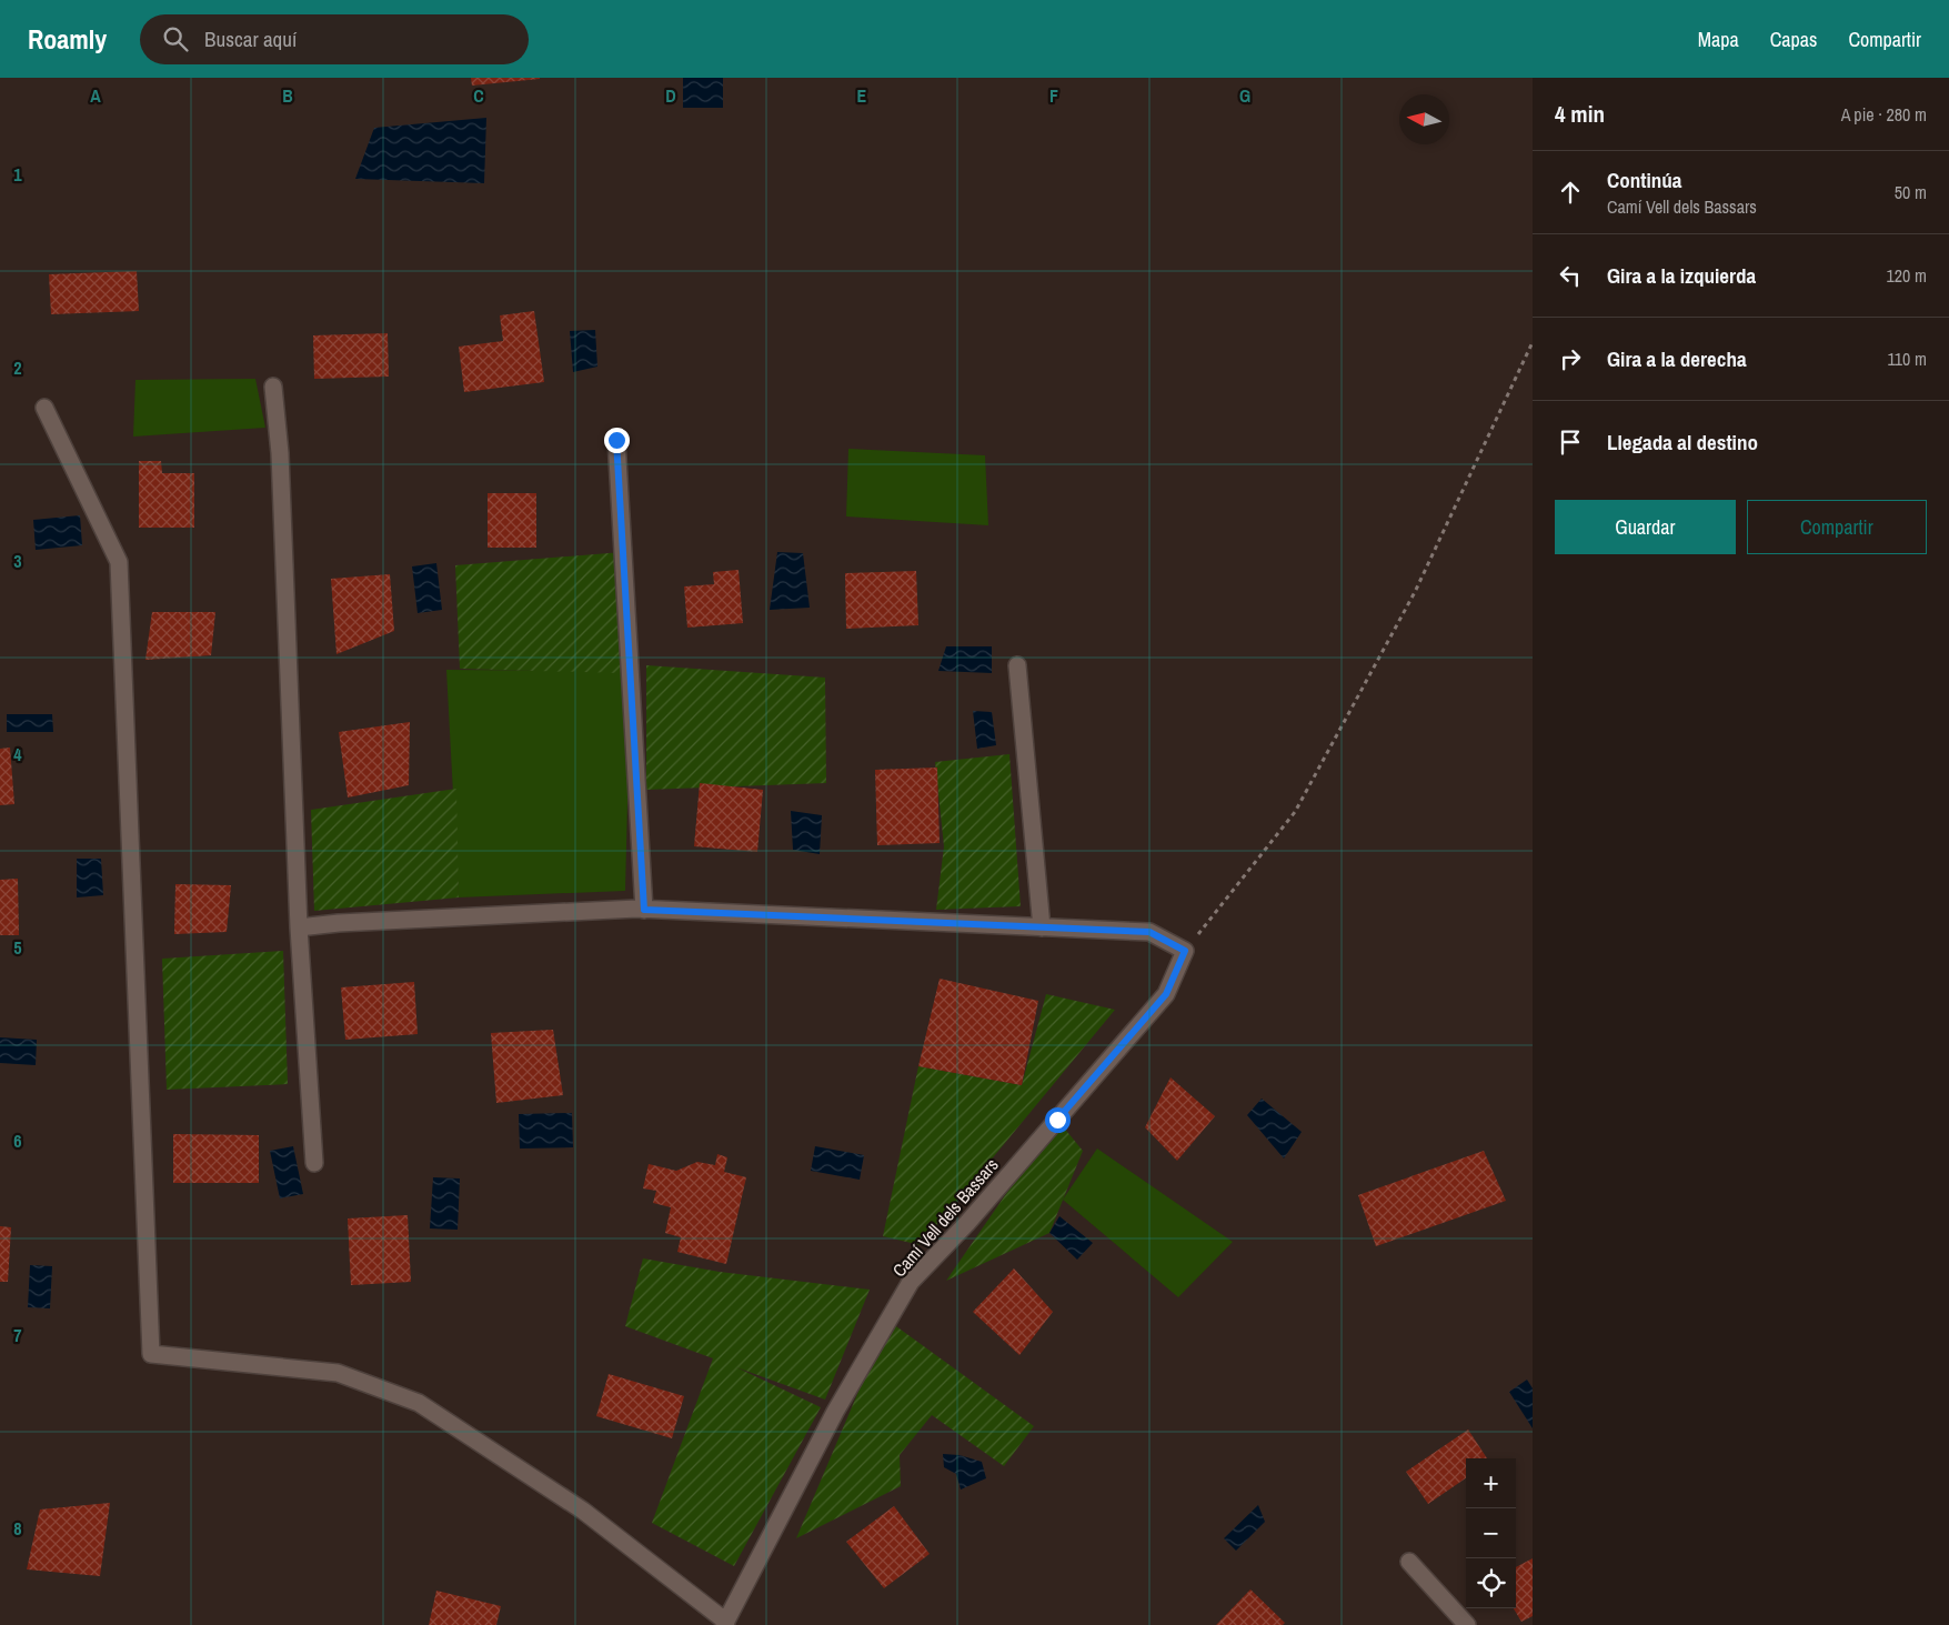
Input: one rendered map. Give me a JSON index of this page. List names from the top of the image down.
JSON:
{
  "streets": {
    "street": ["Camí Vell dels Bassars"]
  },
  "north": "left",
  "page": {
    "header": "Roamly",
    "search": "Buscar aquí",
    "nav": ["Mapa", "Capas", "Compartir"],
    "heading": ["4 min", "A pie · 280 m"],
    "list": [
      ["Continúa", "Camí Vell dels Bassars", "50 m"],
      ["Gira a la izquierda", "120 m"],
      ["Gira a la derecha", "110 m"],
      "Llegada al destino"
    ],
    "buttons": ["Guardar", "Compartir"],
    "map_buttons": ["+", "−"]
  },
  "grid": {
    "columns": [
      "A",
      "B",
      "C",
      "D",
      "E",
      "F",
      "G"
    ],
    "rows": [
      "1",
      "2",
      "3",
      "4",
      "5",
      "6",
      "7",
      "8"
    ]
  }
}
